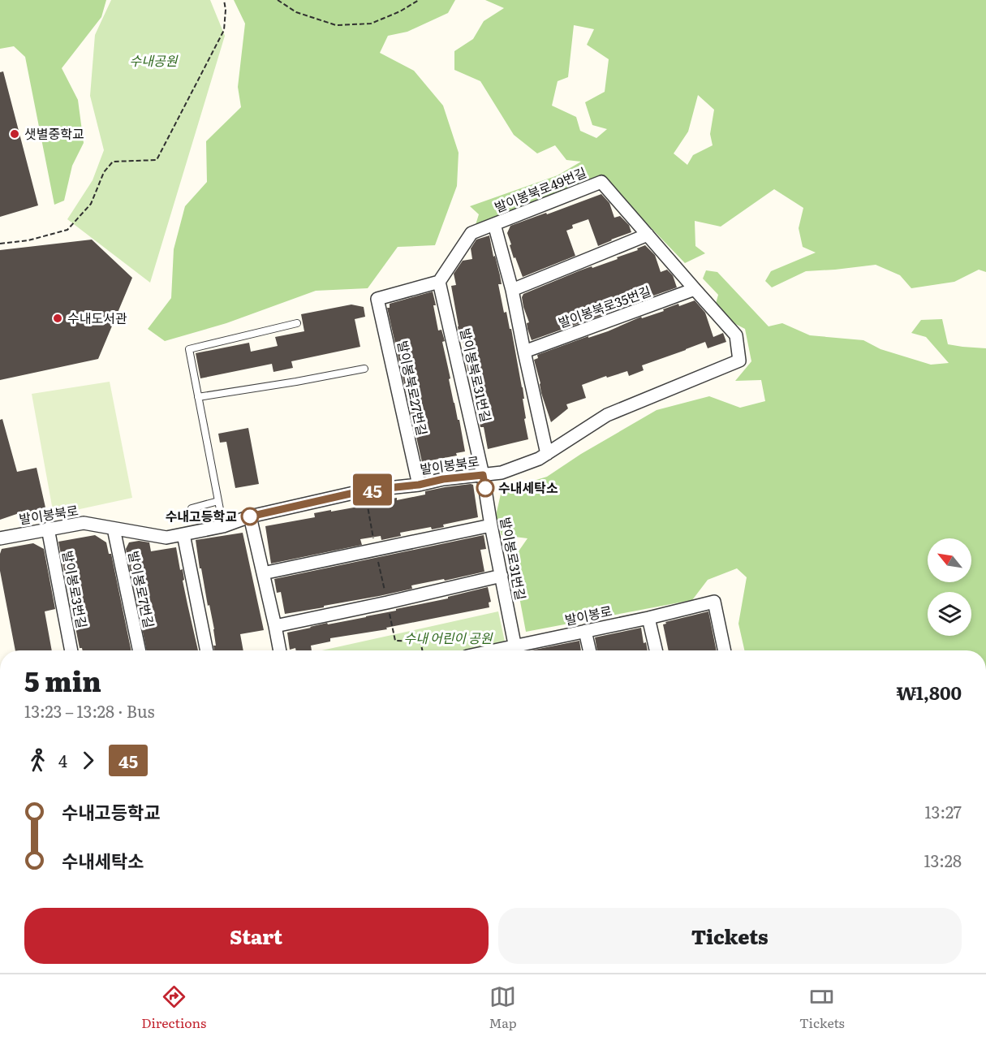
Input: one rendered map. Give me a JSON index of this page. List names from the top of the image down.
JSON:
{
  "streets": {
    "street": [
      "발이봉북로49번길",
      "발이봉북로35번길",
      "발이봉북로31번길",
      "발이봉북로27번길",
      "발이봉북로",
      "발이봉로31번길",
      "발이봉로3번길",
      "발이봉로7번길",
      "발이봉로"
    ]
  },
  "crossings": [
    ["발이봉북로49번길", "발이봉북로35번길"],
    ["발이봉북로49번길", "발이봉북로31번길"],
    ["발이봉북로49번길", "발이봉북로27번길"],
    ["발이봉북로49번길", "발이봉북로"],
    ["발이봉북로31번길", "발이봉북로27번길"],
    ["발이봉북로31번길", "발이봉북로"],
    ["발이봉북로31번길", "발이봉로31번길"],
    ["발이봉북로27번길", "발이봉북로"],
    ["발이봉북로", "발이봉로31번길"],
    ["발이봉북로", "발이봉로3번길"],
    ["발이봉북로", "발이봉로7번길"]
  ],
  "parks": ["수내공원", "수내 어린이 공원"],
  "places": [
    "샛별중학교",
    "수내도서관",
    "수내세탁소",
    "수내고등학교"
  ],
  "lines": ["bus line 45"],
  "north": "top left",
  "page": {
    "on_map": "45",
    "heading": ["5 min", "13:23 – 13:28 · Bus", "₩1,800"],
    "legs": ["4", "45"],
    "list": [
      {
        "name": "수내고등학교",
        "value": "13:27"
      },
      {
        "name": "수내세탁소",
        "value": "13:28"
      }
    ],
    "buttons": ["Start", "Tickets"],
    "tabs": ["Directions", "Map", "Tickets"]
  }
}
